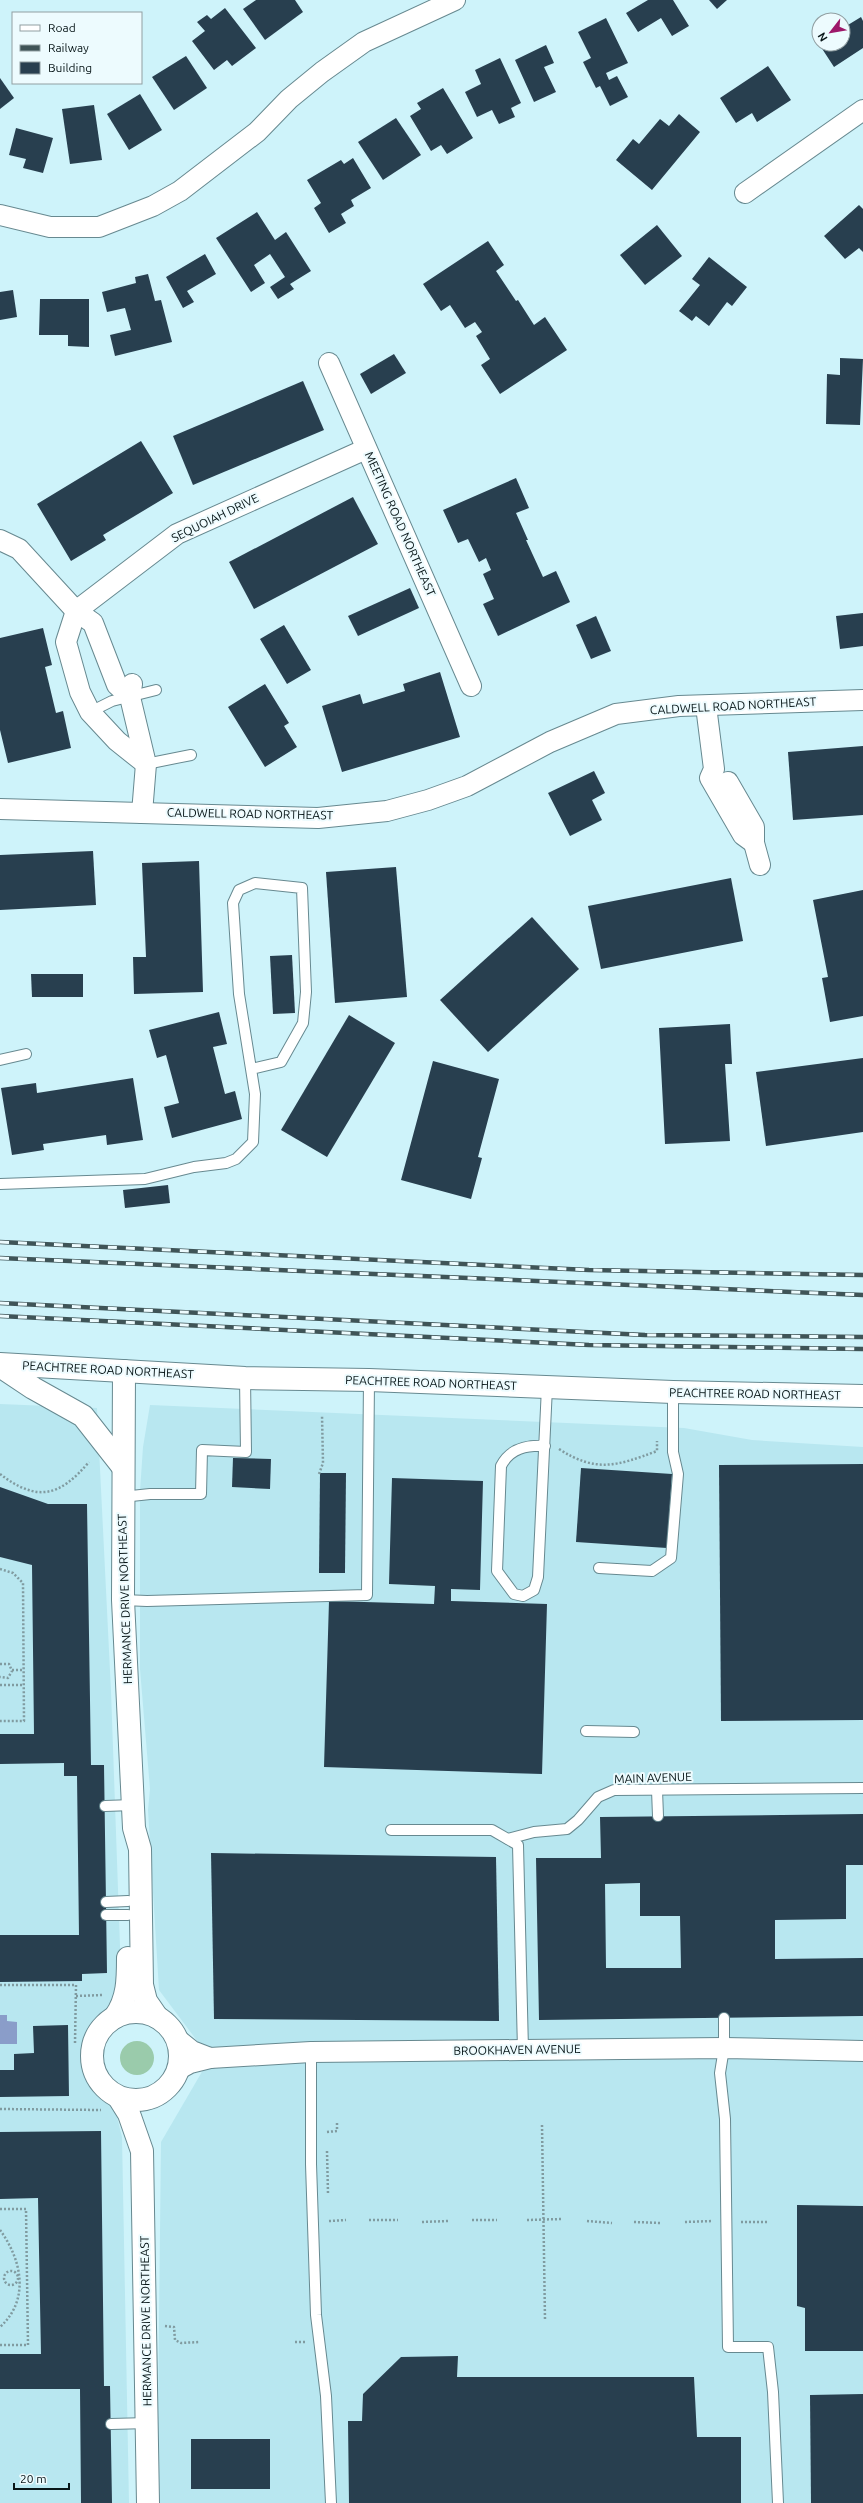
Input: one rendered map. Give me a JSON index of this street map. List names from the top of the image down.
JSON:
{
  "streets": {
    "main road": ["PEACHTREE ROAD NORTHEAST", "HERMANCE DRIVE NORTHEAST"],
    "street": [
      "SEQUOIAH DRIVE",
      "MEETING ROAD NORTHEAST",
      "CALDWELL ROAD NORTHEAST",
      "BROOKHAVEN AVENUE"
    ],
    "lane": ["MAIN AVENUE"]
  },
  "crossings": [
    ["SEQUOIAH DRIVE", "MEETING ROAD NORTHEAST"],
    ["PEACHTREE ROAD NORTHEAST", "HERMANCE DRIVE NORTHEAST"],
    ["HERMANCE DRIVE NORTHEAST", "BROOKHAVEN AVENUE"]
  ],
  "legend": ["Road", "Railway", "Building"],
  "scale_bar": "20 m",
  "north": "bottom left"
}
